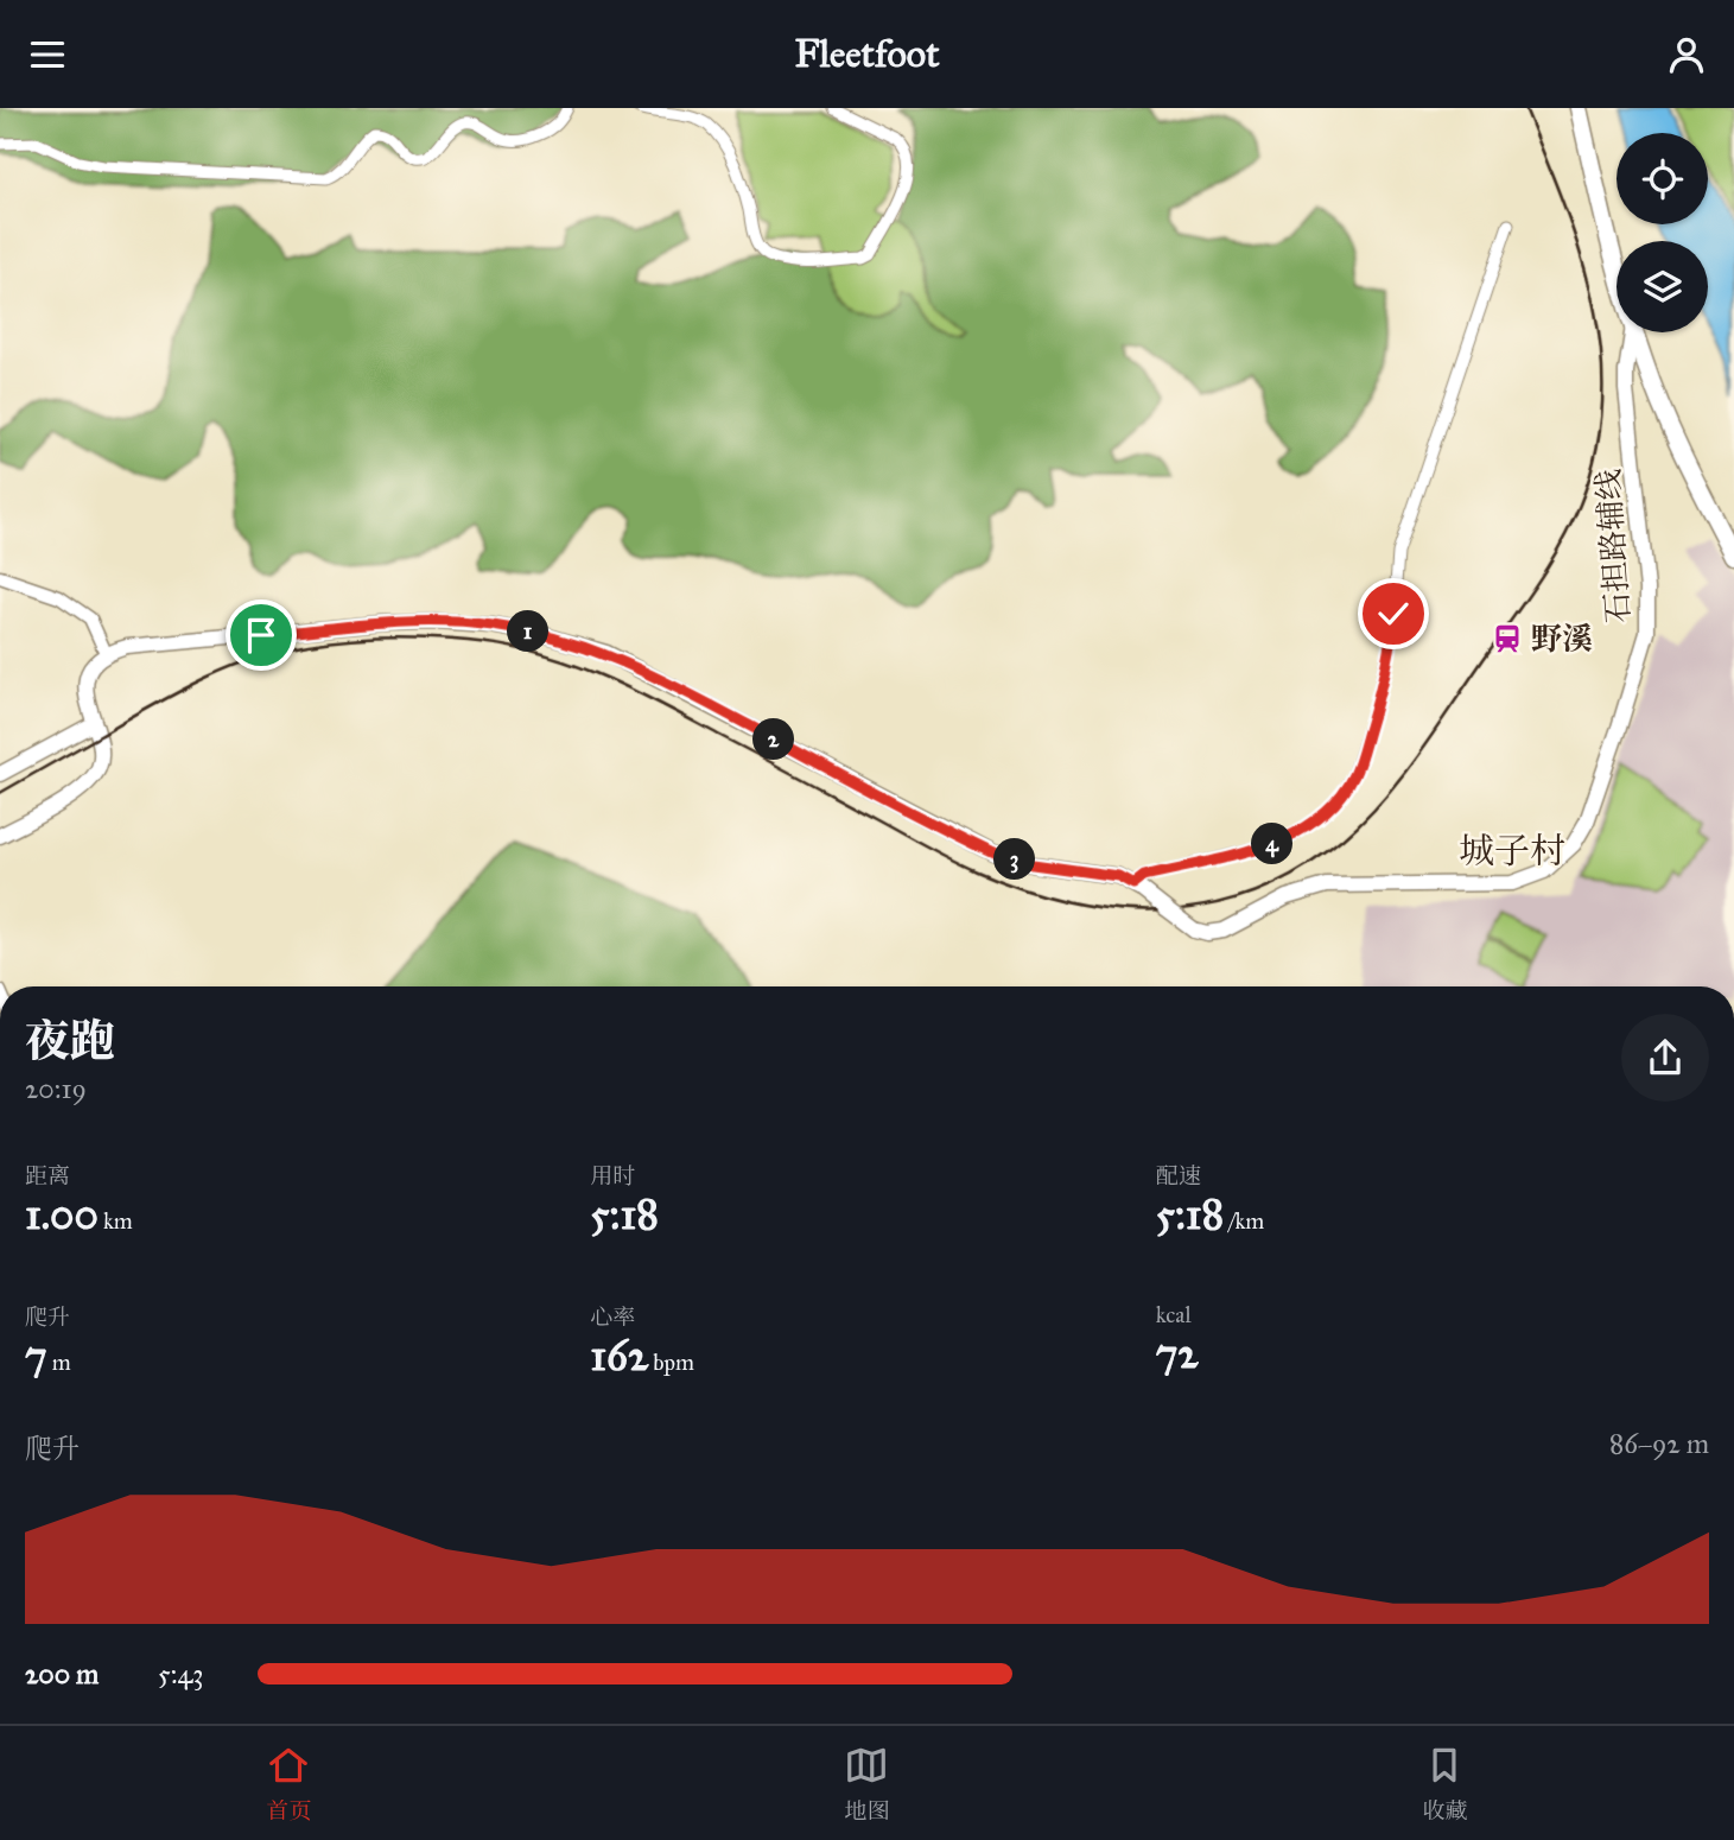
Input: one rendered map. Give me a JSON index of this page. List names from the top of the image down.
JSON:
{
  "streets": {
    "main road": ["石担路辅线"]
  },
  "districts": ["城子村"],
  "places": {
    "station": ["野溪"]
  },
  "page": {
    "header": "Fleetfoot",
    "pins": [
      "1",
      "2",
      "4",
      "3"
    ],
    "heading": ["夜跑", "20:19"],
    "stats": [
      ["距离", "1.00 km"],
      ["用时", "5:18"],
      ["配速", "5:18 /km"],
      ["爬升", "7 m"],
      ["心率", "162 bpm"],
      ["kcal", "72"]
    ],
    "chart": ["爬升", "86–92 m"],
    "list": [
      {
        "name": "200 m",
        "note": "5:43"
      }
    ],
    "tabs": ["首页", "地图", "收藏"]
  }
}
